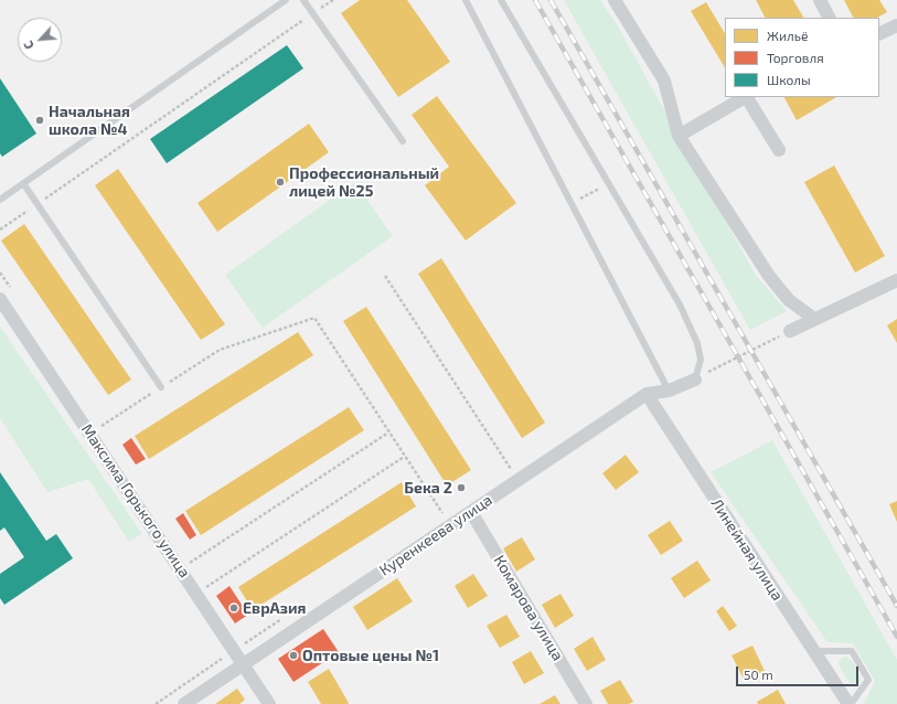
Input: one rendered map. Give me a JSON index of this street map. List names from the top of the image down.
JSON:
{
  "streets": {
    "street": [
      "Максима Горького улица",
      "Куренкеева улица",
      "Линейная улица",
      "Комарова улица"
    ]
  },
  "crossings": [
    ["Максима Горького улица", "Куренкеева улица"],
    ["Куренкеева улица", "Линейная улица"],
    ["Куренкеева улица", "Комарова улица"]
  ],
  "places": [
    "Начальная школа №4",
    "Профессиональный лицей №25",
    "Бека 2",
    "ЕврАзия",
    "Оптовые цены №1"
  ],
  "legend": ["Жильё", "Торговля", "Школы"],
  "scale_bar": "50 m",
  "north": "bottom left"
}
